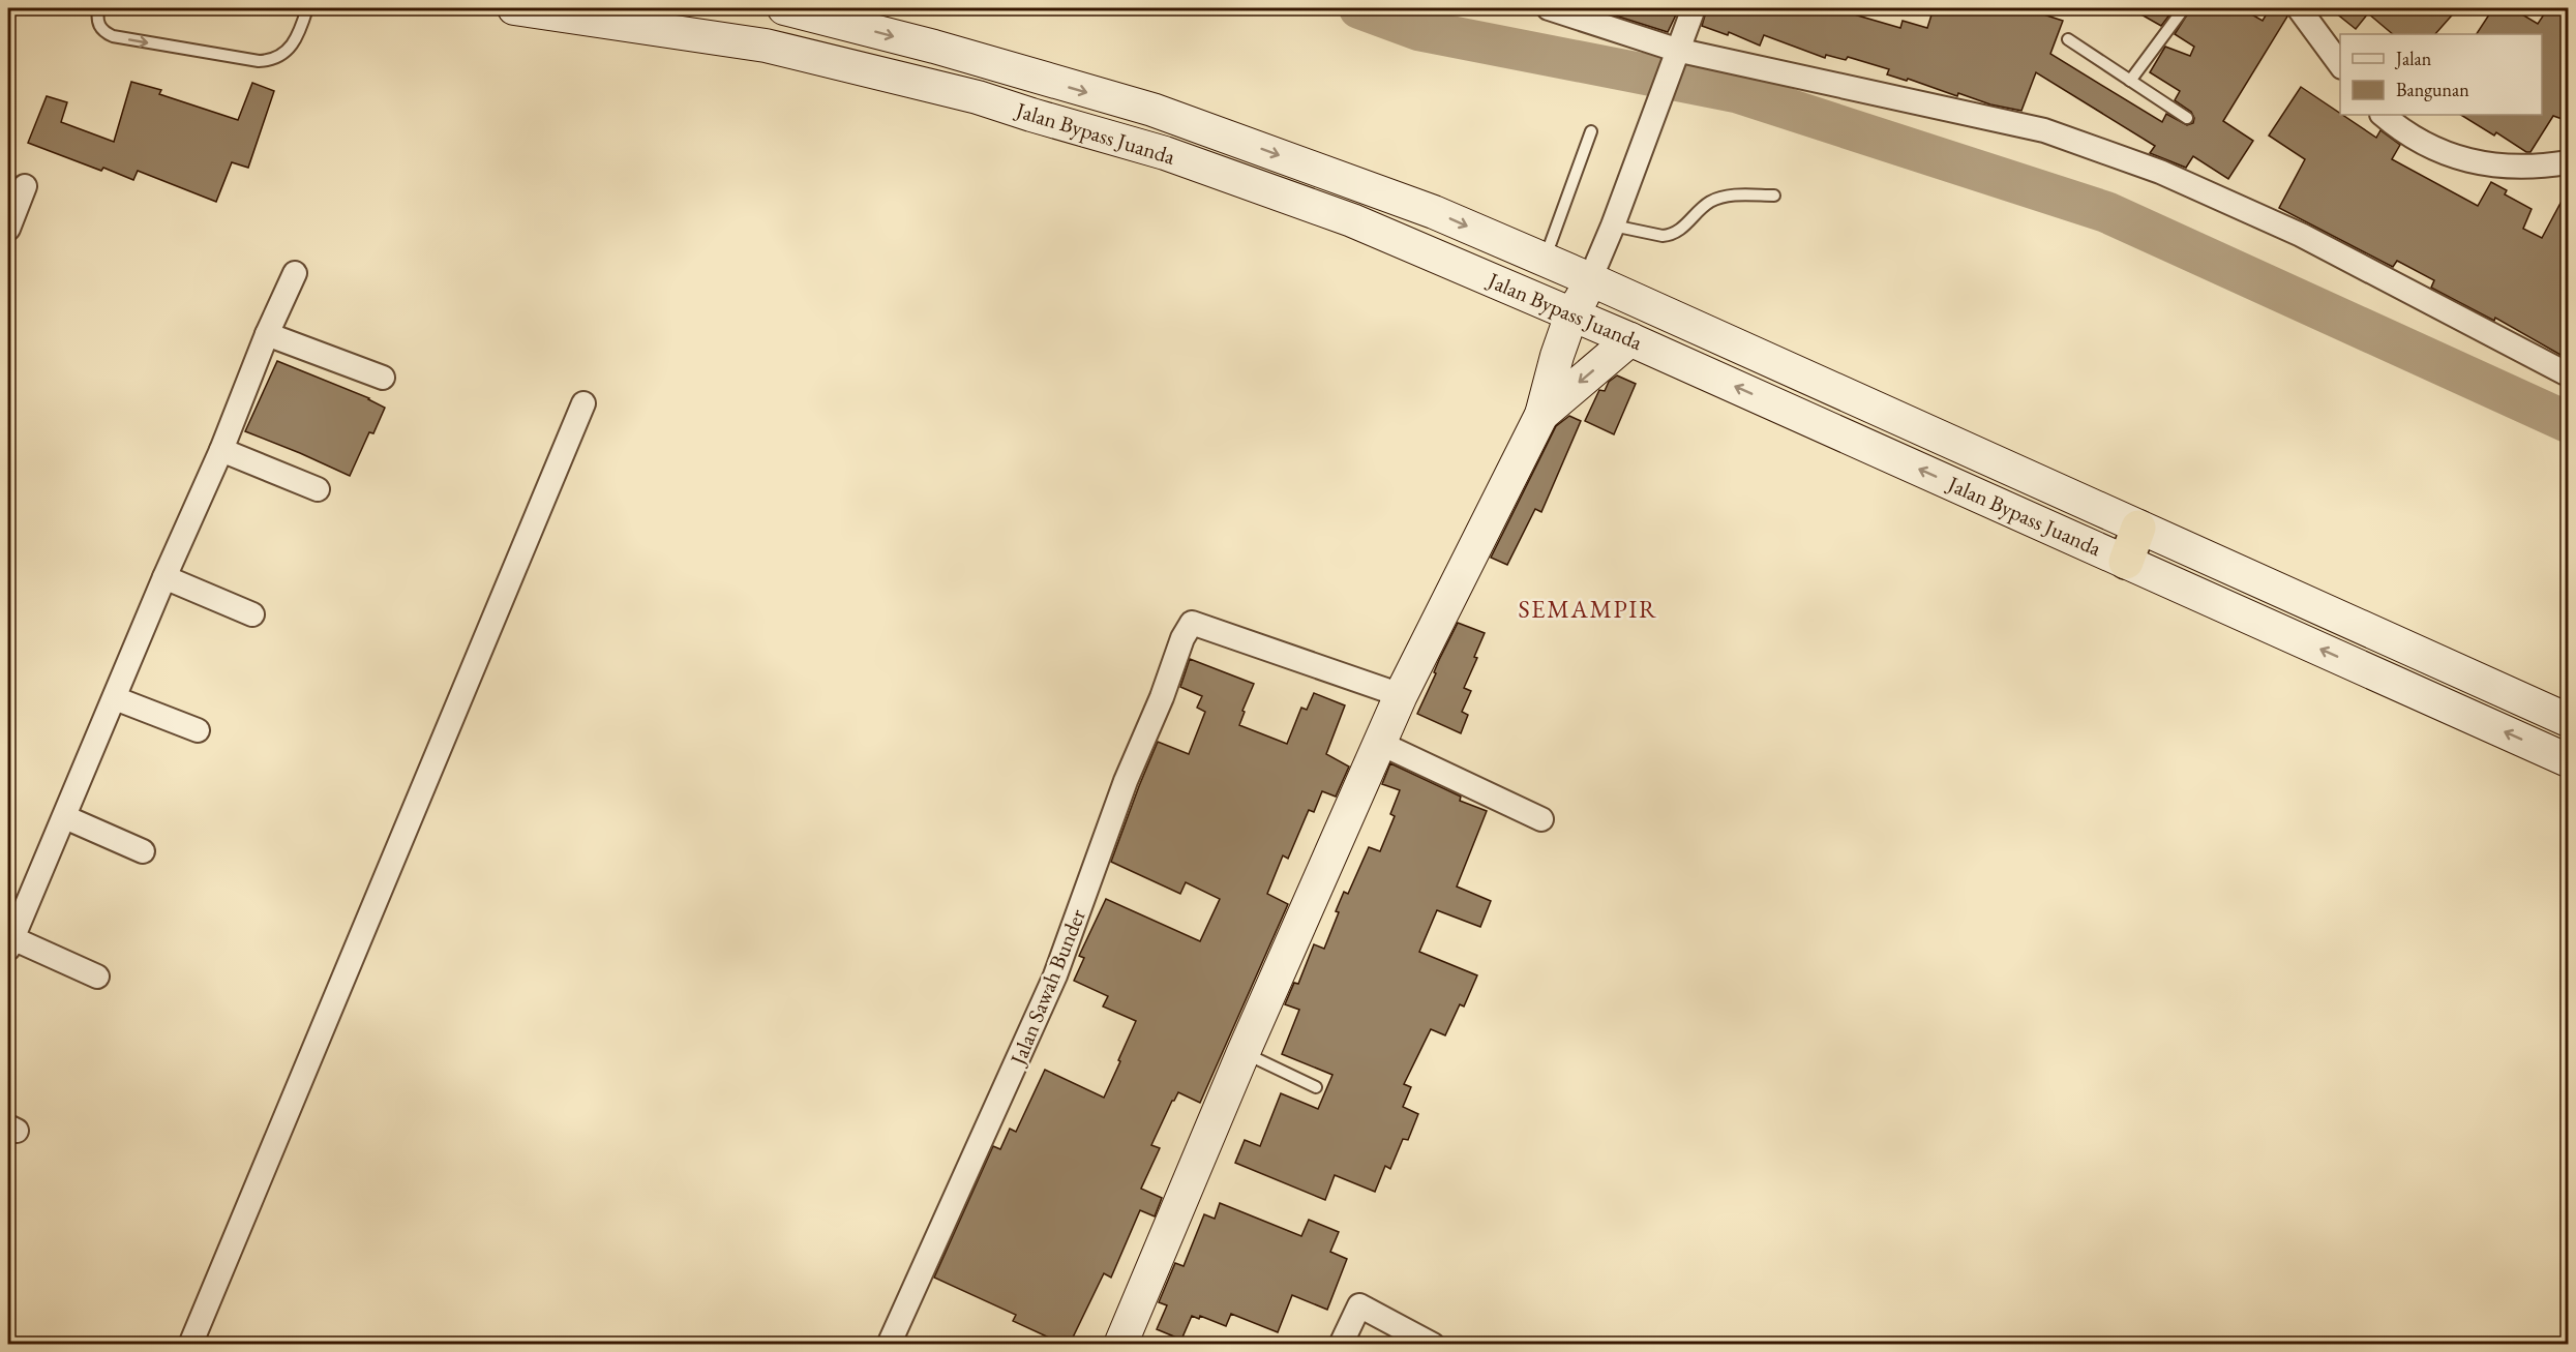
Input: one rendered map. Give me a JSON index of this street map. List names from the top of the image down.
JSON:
{
  "streets": {
    "main road": ["Jalan Bypass Juanda"],
    "street": ["Jalan Sawah Bunder"]
  },
  "districts": ["SEMAMPIR"],
  "legend": ["Jalan", "Bangunan"]
}
